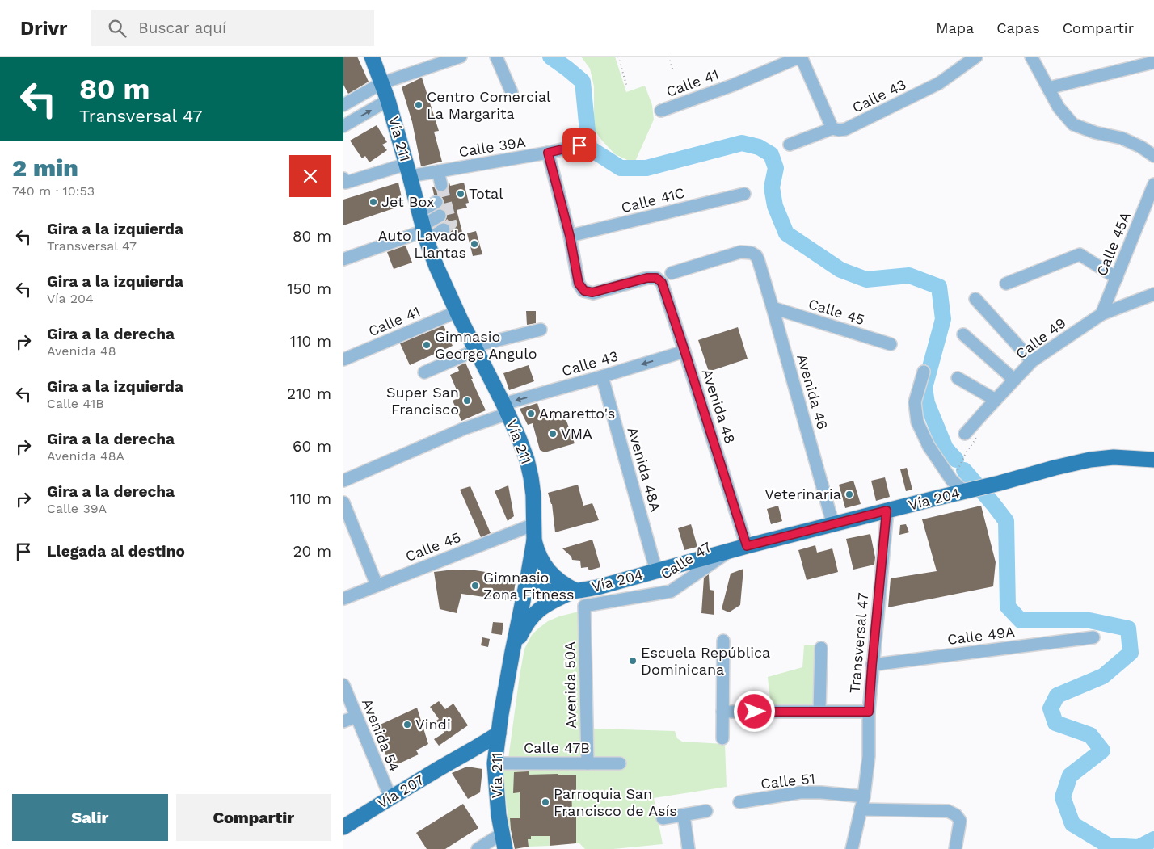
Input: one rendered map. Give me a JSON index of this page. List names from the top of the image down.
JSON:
{
  "streets": {
    "main road": ["Vía 211", "Vía 204", "Vía 207"],
    "street": [
      "Calle 41",
      "Calle 43",
      "Calle 39A",
      "Calle 41C",
      "Calle 45A",
      "Calle 45",
      "Calle 49",
      "Avenida 46",
      "Avenida 48",
      "Avenida 48A",
      "Calle 47",
      "Calle 49A",
      "Transversal 47",
      "Avenida 50A",
      "Avenida 54",
      "Calle 47B",
      "Calle 51"
    ]
  },
  "crossings": [
    ["Calle 41", "Vía 211"],
    ["Calle 43", "Vía 211"],
    ["Calle 43", "Avenida 48"],
    ["Calle 43", "Avenida 48A"],
    ["Vía 211", "Calle 39A"],
    ["Vía 211", "Calle 45"],
    ["Vía 211", "Vía 204"],
    ["Vía 211", "Calle 47B"],
    ["Vía 211", "Vía 207"],
    ["Calle 41C", "Avenida 48"],
    ["Calle 45A", "Calle 49"],
    ["Calle 45", "Avenida 46"],
    ["Avenida 46", "Vía 204"],
    ["Avenida 48", "Vía 204"],
    ["Avenida 48A", "Vía 204"],
    ["Vía 204", "Calle 47"],
    ["Vía 204", "Transversal 47"],
    ["Calle 47", "Avenida 50A"],
    ["Calle 49A", "Transversal 47"],
    ["Transversal 47", "Calle 51"],
    ["Avenida 50A", "Calle 47B"],
    ["Avenida 54", "Vía 207"]
  ],
  "places": [
    "Centro Comercial La Margarita",
    "Total",
    "Jet Box",
    "Auto Lavado Llantas",
    "Gimnasio George Angulo",
    "Super San Francisco",
    "Amaretto's",
    "VMA",
    "Veterinaria",
    "Gimnasio Zona Fitness",
    "Escuela República Dominicana",
    "Vindi",
    "Parroquia San Francisco de Asís"
  ],
  "page": {
    "header": "Drivr",
    "search": "Buscar aquí",
    "nav": ["Mapa", "Capas", "Compartir"],
    "turn": ["80 m", "Transversal 47"],
    "heading": ["2 min", "740 m · 10:53"],
    "list": [
      {
        "name": "Gira a la izquierda",
        "note": "Transversal 47",
        "value": "80 m"
      },
      {
        "name": "Gira a la izquierda",
        "note": "Vía 204",
        "value": "150 m"
      },
      {
        "name": "Gira a la derecha",
        "note": "Avenida 48",
        "value": "110 m"
      },
      {
        "name": "Gira a la izquierda",
        "note": "Calle 41B",
        "value": "210 m"
      },
      {
        "name": "Gira a la derecha",
        "note": "Avenida 48A",
        "value": "60 m"
      },
      {
        "name": "Gira a la derecha",
        "note": "Calle 39A",
        "value": "110 m"
      },
      {
        "name": "Llegada al destino",
        "value": "20 m"
      }
    ],
    "buttons": ["Salir", "Compartir"]
  }
}
